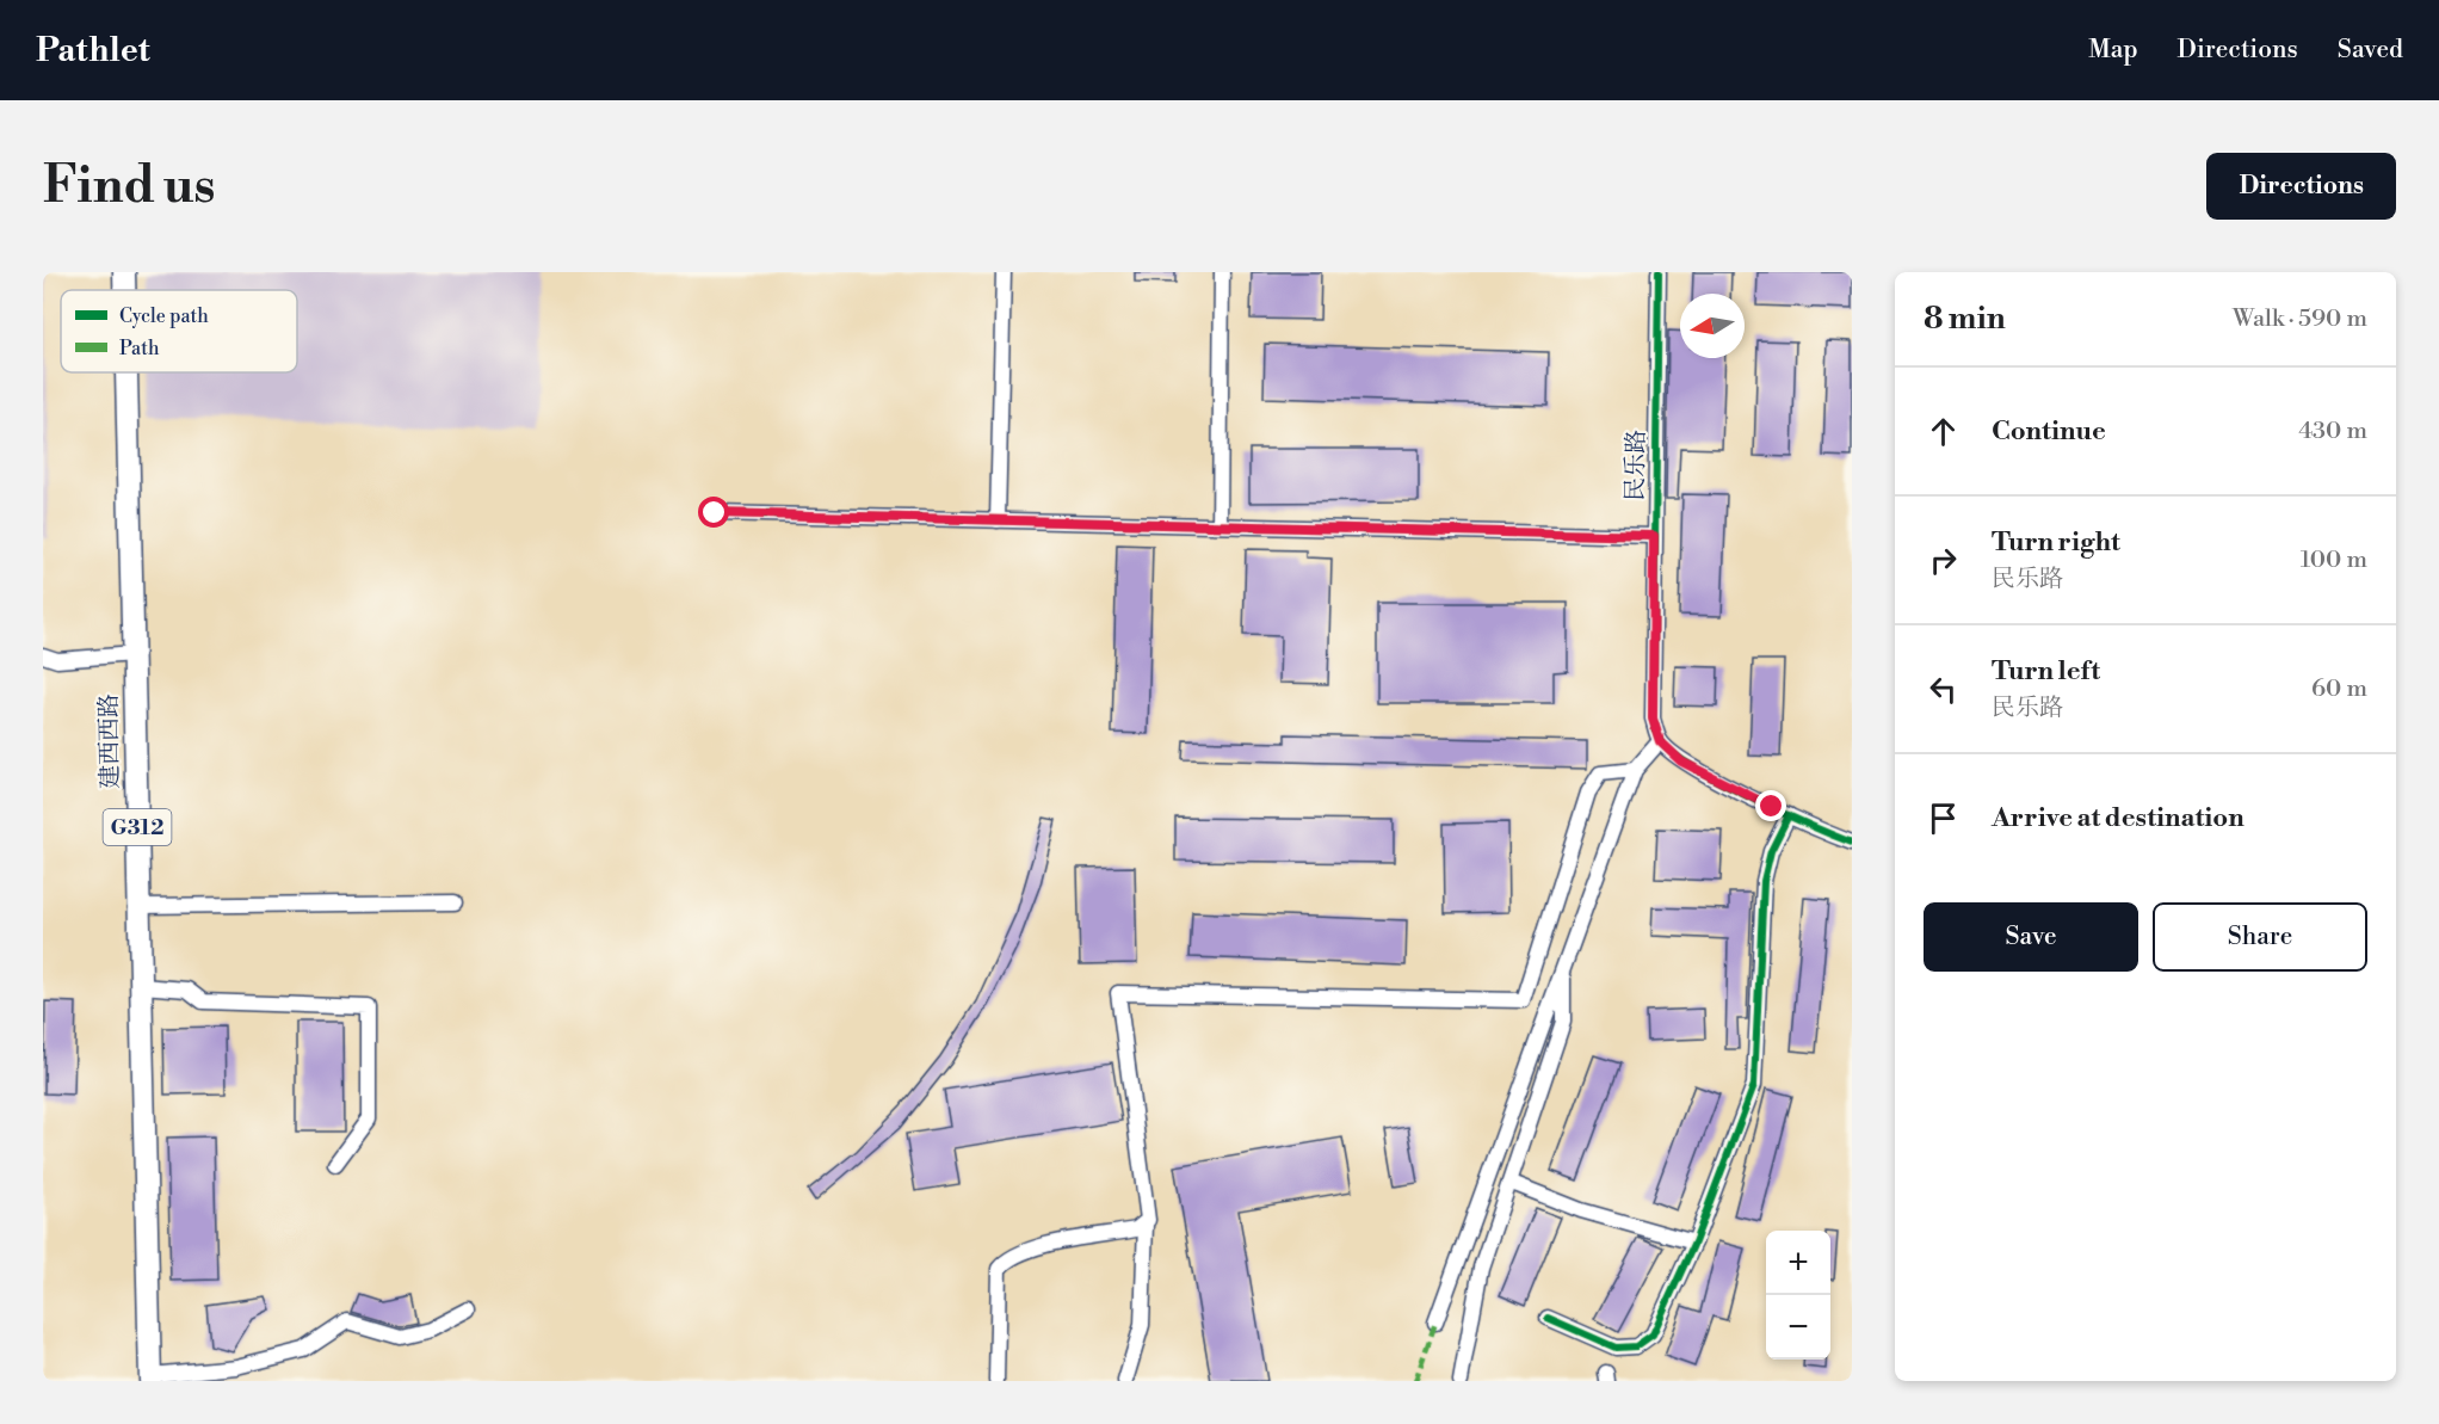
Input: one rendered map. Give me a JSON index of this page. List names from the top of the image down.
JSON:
{
  "streets": {
    "highway": ["建西西路", "G312"],
    "street": ["民乐路"]
  },
  "legend": ["Cycle path", "Path"],
  "north": "left",
  "page": {
    "header": "Pathlet",
    "nav": ["Map", "Directions", "Saved"],
    "buttons": [
      "Directions",
      ["Save", "Share"]
    ],
    "title": "Find us",
    "heading": ["8 min", "Walk · 590 m"],
    "list": [
      ["Continue", "430 m"],
      ["Turn right", "民乐路", "100 m"],
      ["Turn left", "民乐路", "60 m"],
      "Arrive at destination"
    ],
    "map_buttons": ["+", "−"]
  }
}
